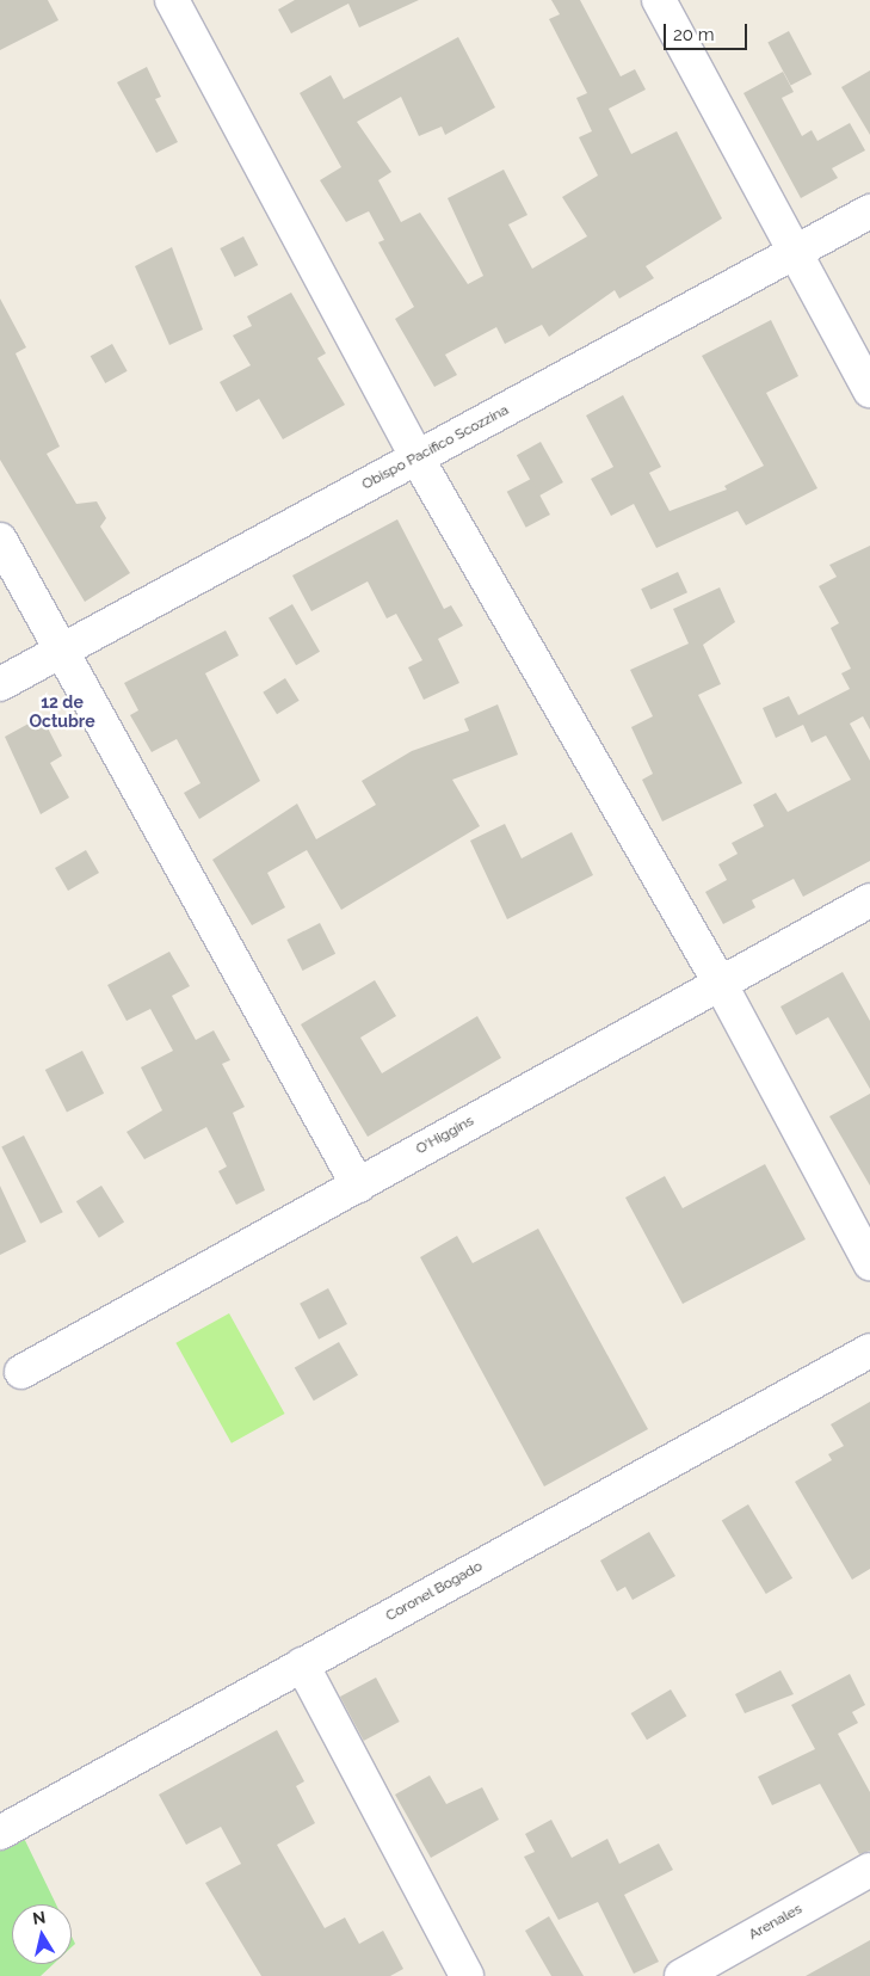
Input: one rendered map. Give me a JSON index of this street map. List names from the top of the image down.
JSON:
{
  "streets": {
    "street": [
      "Obispo Pacífico Scozzina",
      "O'Higgins",
      "Coronel Bogado",
      "Arenales"
    ]
  },
  "districts": ["12 de Octubre"],
  "scale_bar": "20 m",
  "north": "top"
}
